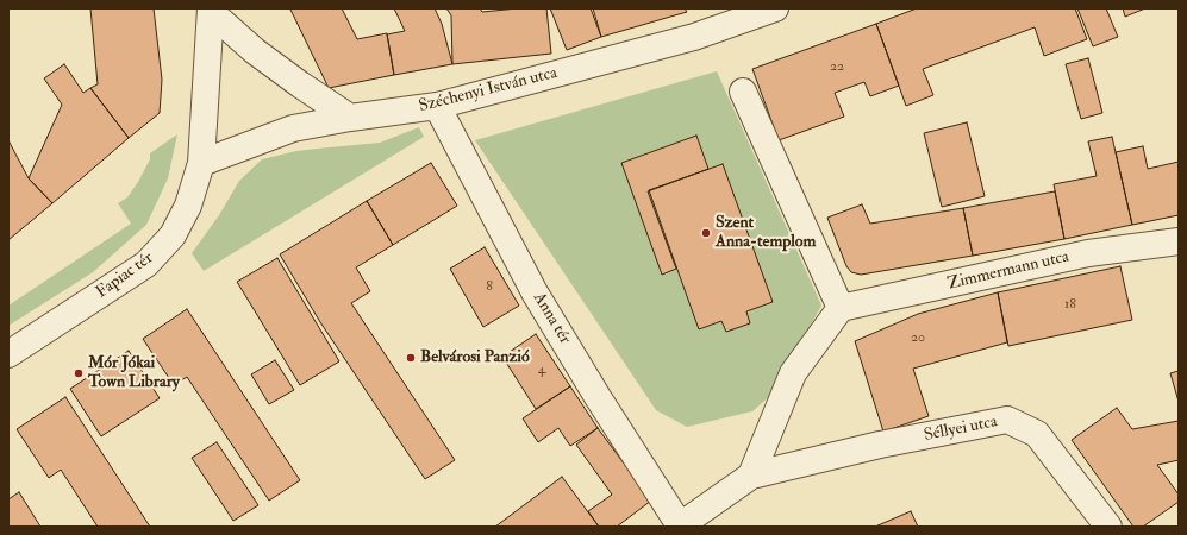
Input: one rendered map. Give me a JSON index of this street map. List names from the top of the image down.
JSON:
{
  "streets": {
    "street": [
      "Széchenyi István utca",
      "Zimmermann utca",
      "Fapiac tér",
      "Anna tér",
      "Séllyei utca"
    ]
  },
  "crossings": [
    ["Széchenyi István utca", "Fapiac tér"],
    ["Széchenyi István utca", "Anna tér"],
    ["Anna tér", "Séllyei utca"]
  ],
  "places": ["Szent Anna-templom", "Belvárosi Panzió", "Mór Jókai Town Library"],
  "house_numbers": [
    "22",
    "8",
    "18",
    "20",
    "4"
  ]
}
